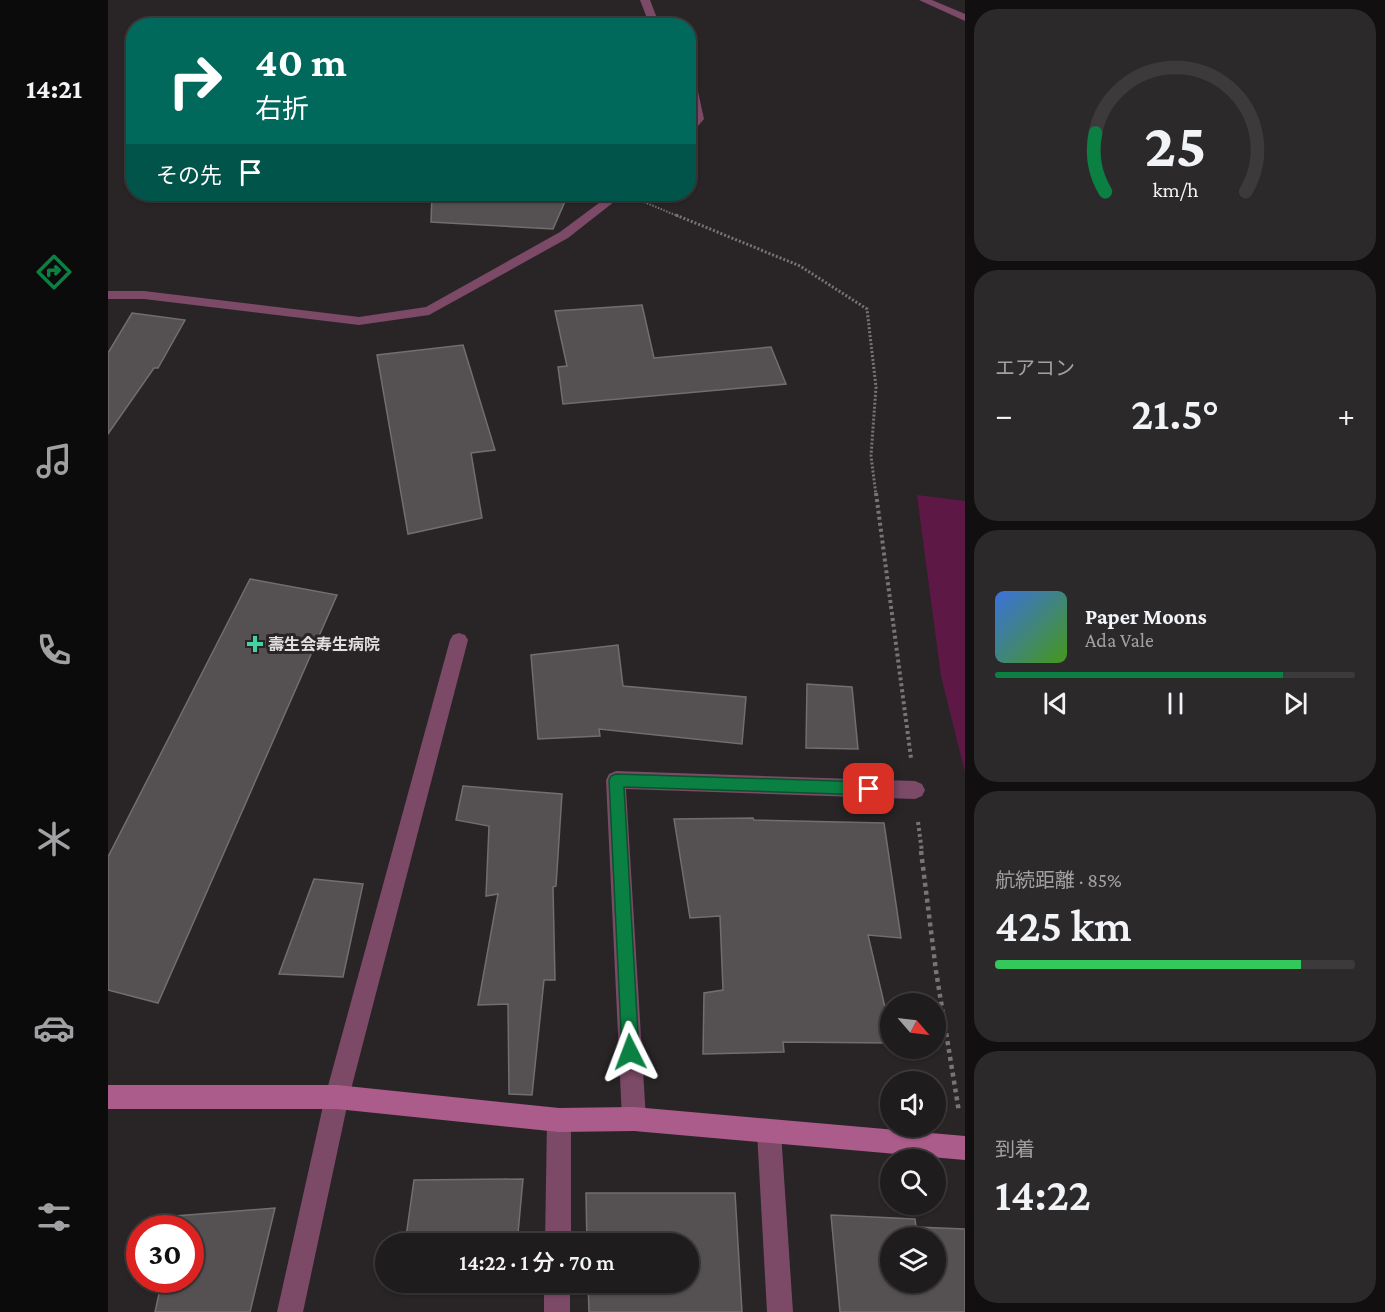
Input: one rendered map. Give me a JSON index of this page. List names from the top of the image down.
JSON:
{
  "places": {
    "health": ["壽生会寿生病院"]
  },
  "north": "bottom right",
  "page": {
    "tabs": "14:21",
    "turn": ["40 m", "右折"],
    "then": "その先",
    "tile": [
      "エアコン",
      ["航続距離 · 85%", "425 km"],
      ["到着", "14:22"]
    ],
    "heat": ["−", "21.5°", "+"],
    "song": ["Paper Moons", "Ada Vale"],
    "limit": "30",
    "trip": "14:22 · 1 分 · 70 m",
    "gauge": ["25", "km/h"]
  }
}
